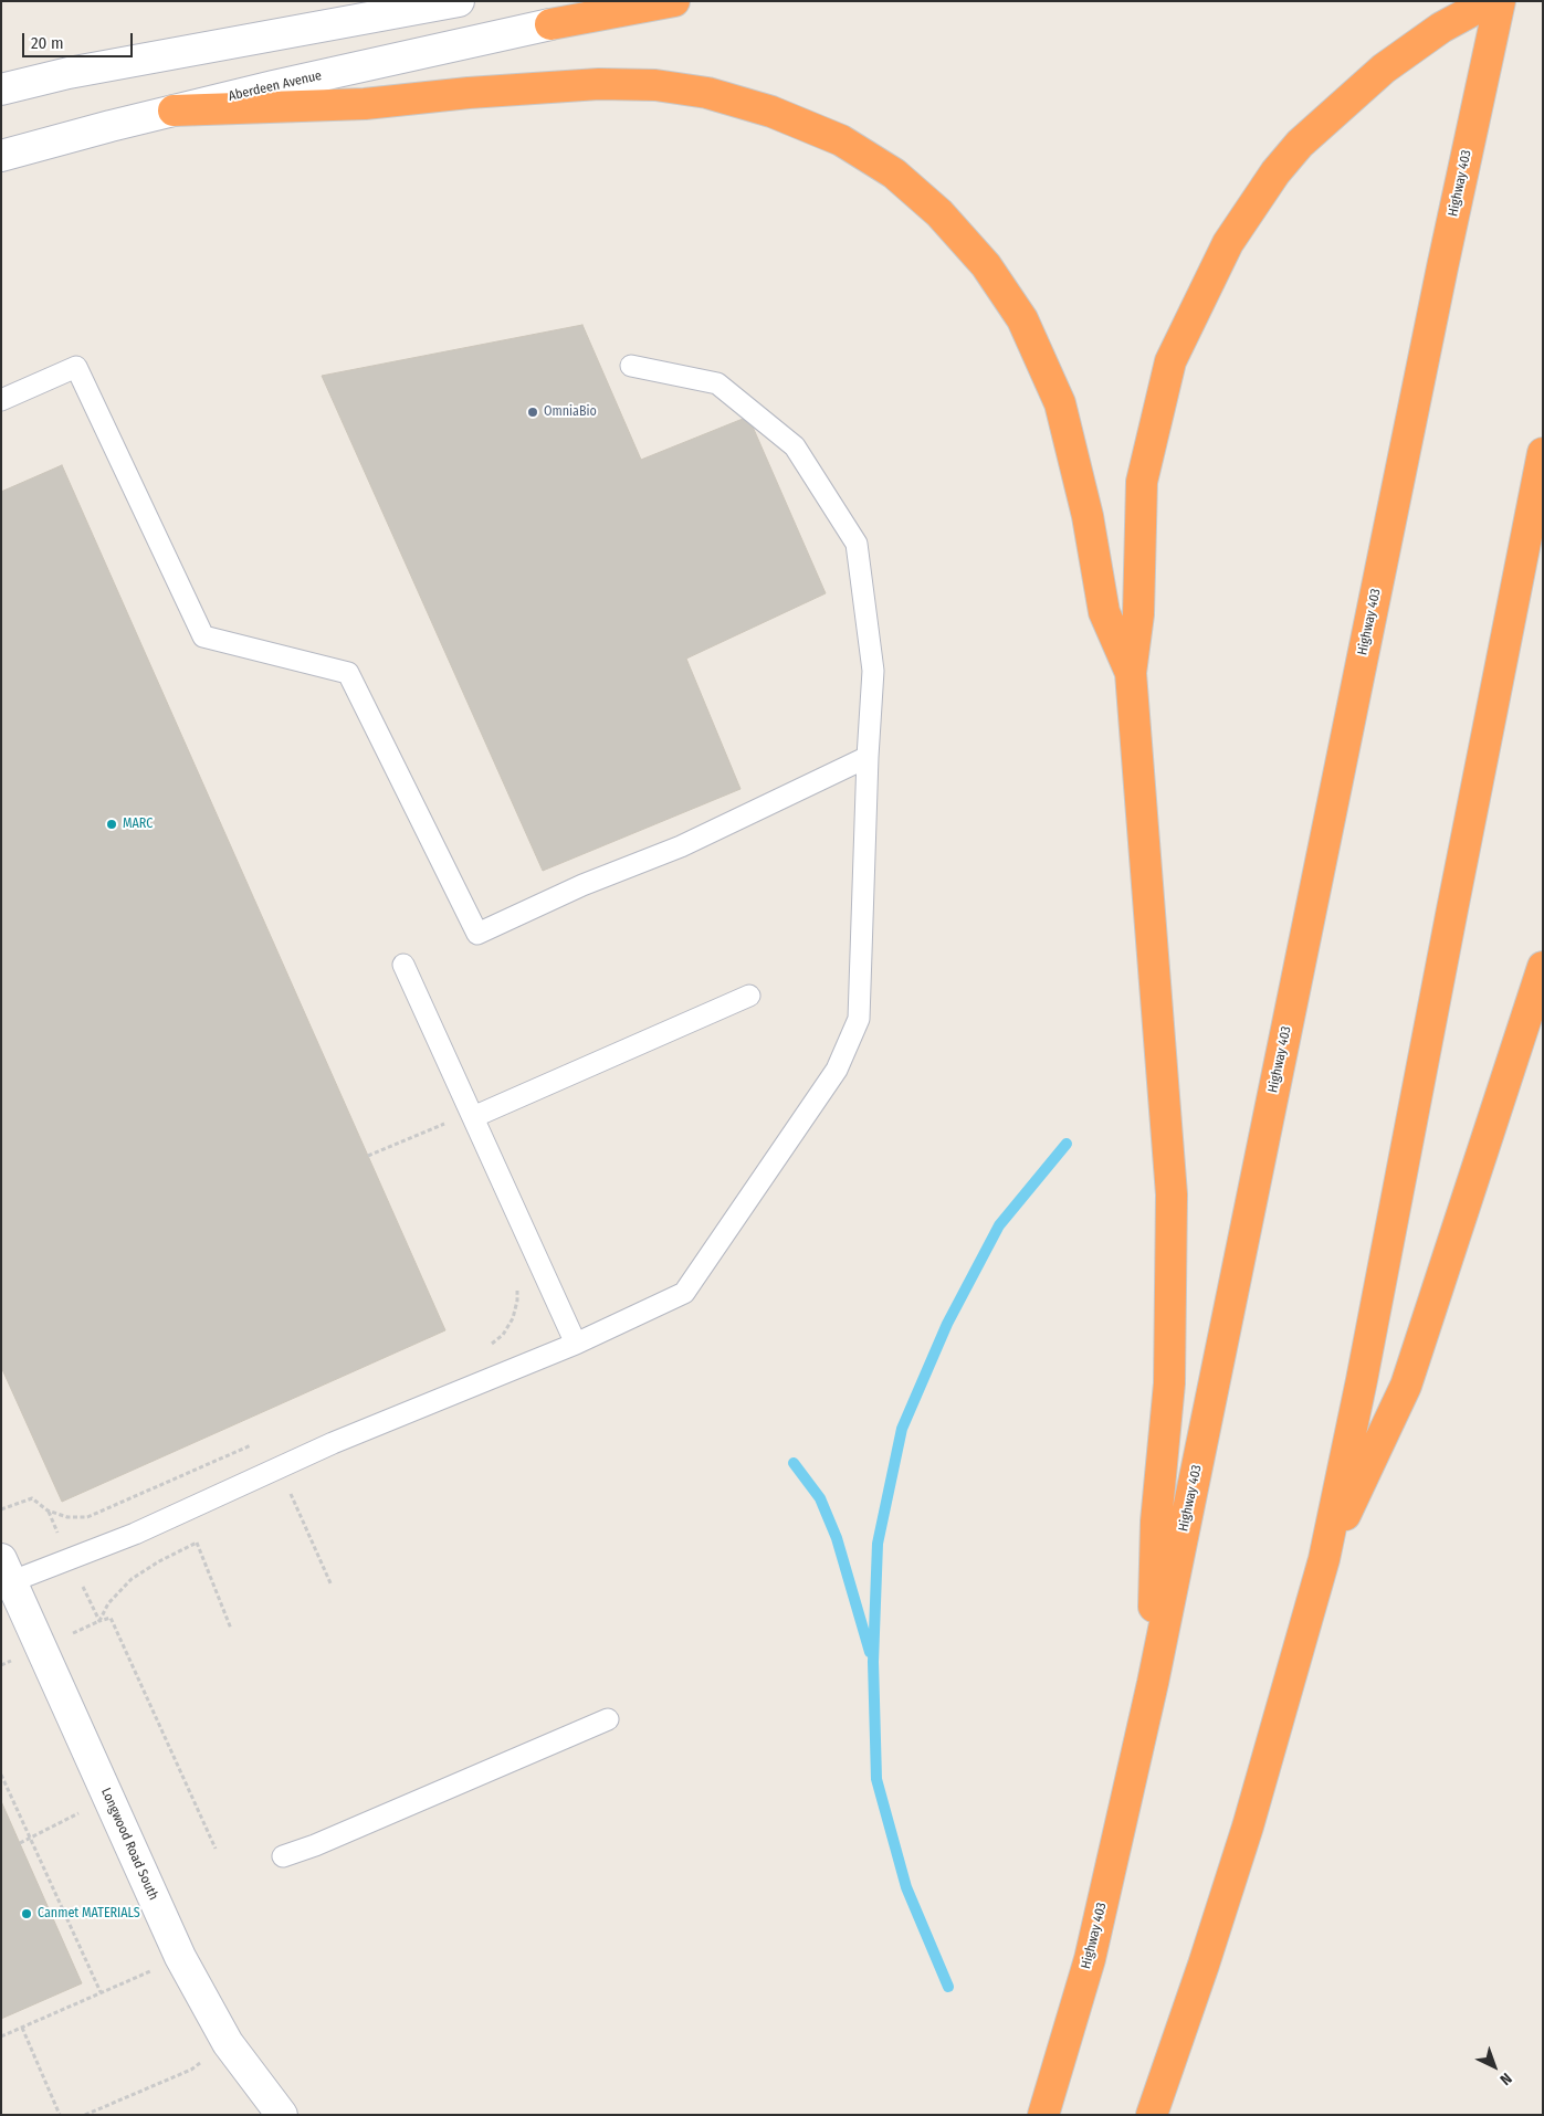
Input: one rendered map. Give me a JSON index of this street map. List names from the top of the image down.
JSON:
{
  "streets": {
    "highway": ["Highway 403"],
    "main road": ["Aberdeen Avenue", "Longwood Road South"]
  },
  "places": ["OmniaBio", "MARC", "Canmet MATERIALS"],
  "scale_bar": "20 m",
  "north": "bottom right"
}
